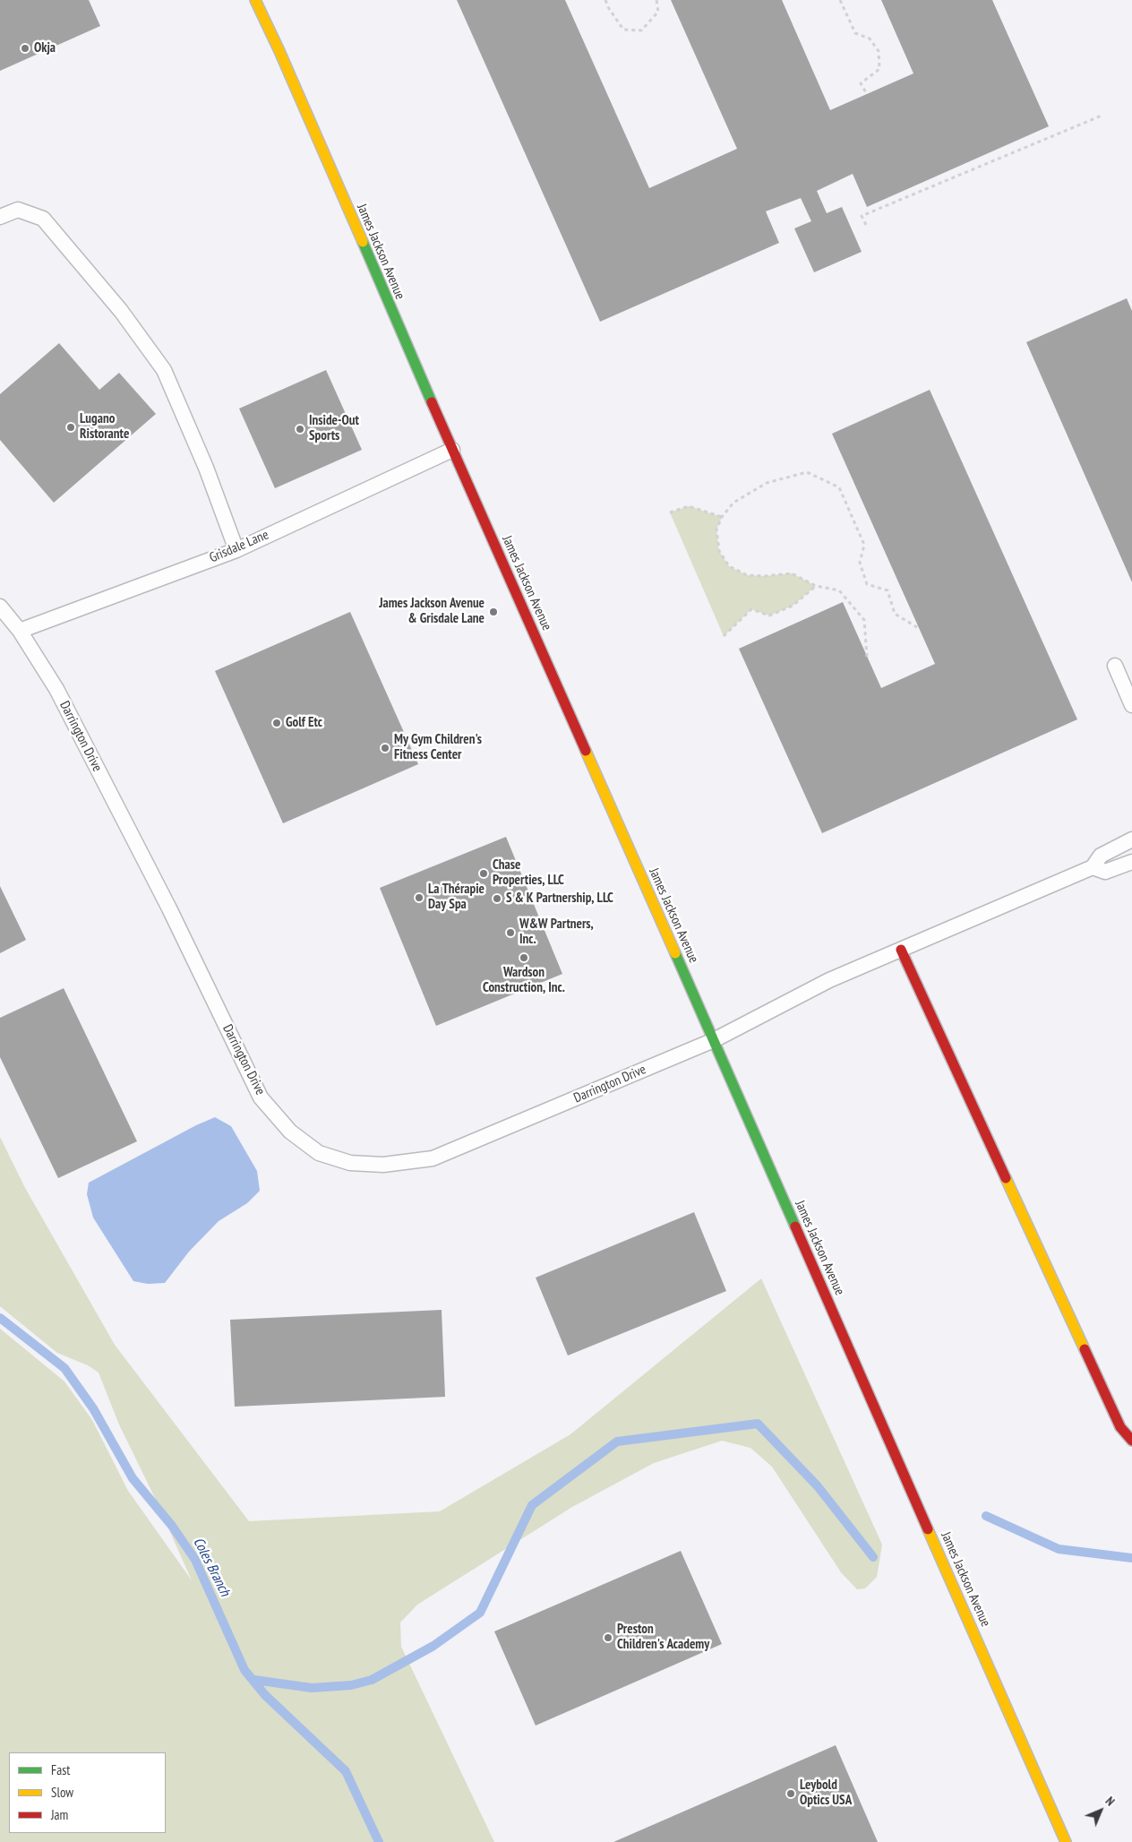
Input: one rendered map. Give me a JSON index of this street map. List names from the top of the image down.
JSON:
{
  "streets": {
    "street": ["James Jackson Avenue"],
    "lane": ["Grisdale Lane", "Darrington Drive"]
  },
  "crossings": [
    ["James Jackson Avenue", "Grisdale Lane"],
    ["James Jackson Avenue", "Darrington Drive"],
    ["Grisdale Lane", "Darrington Drive"]
  ],
  "water": ["Coles Branch"],
  "places": [
    "Okja",
    "Lugano Ristorante",
    "Inside-Out Sports",
    "James Jackson Avenue & Grisdale Lane",
    "Golf Etc",
    "My Gym Children's Fitness Center",
    "Chase Properties, LLC",
    "La Thérapie Day Spa",
    "S & K Partnership, LLC",
    "W&W Partners, Inc.",
    "Wardson Construction, Inc.",
    "Preston Children's Academy",
    "Leybold Optics USA"
  ],
  "legend": ["Fast", "Slow", "Jam"],
  "north": "top right"
}
